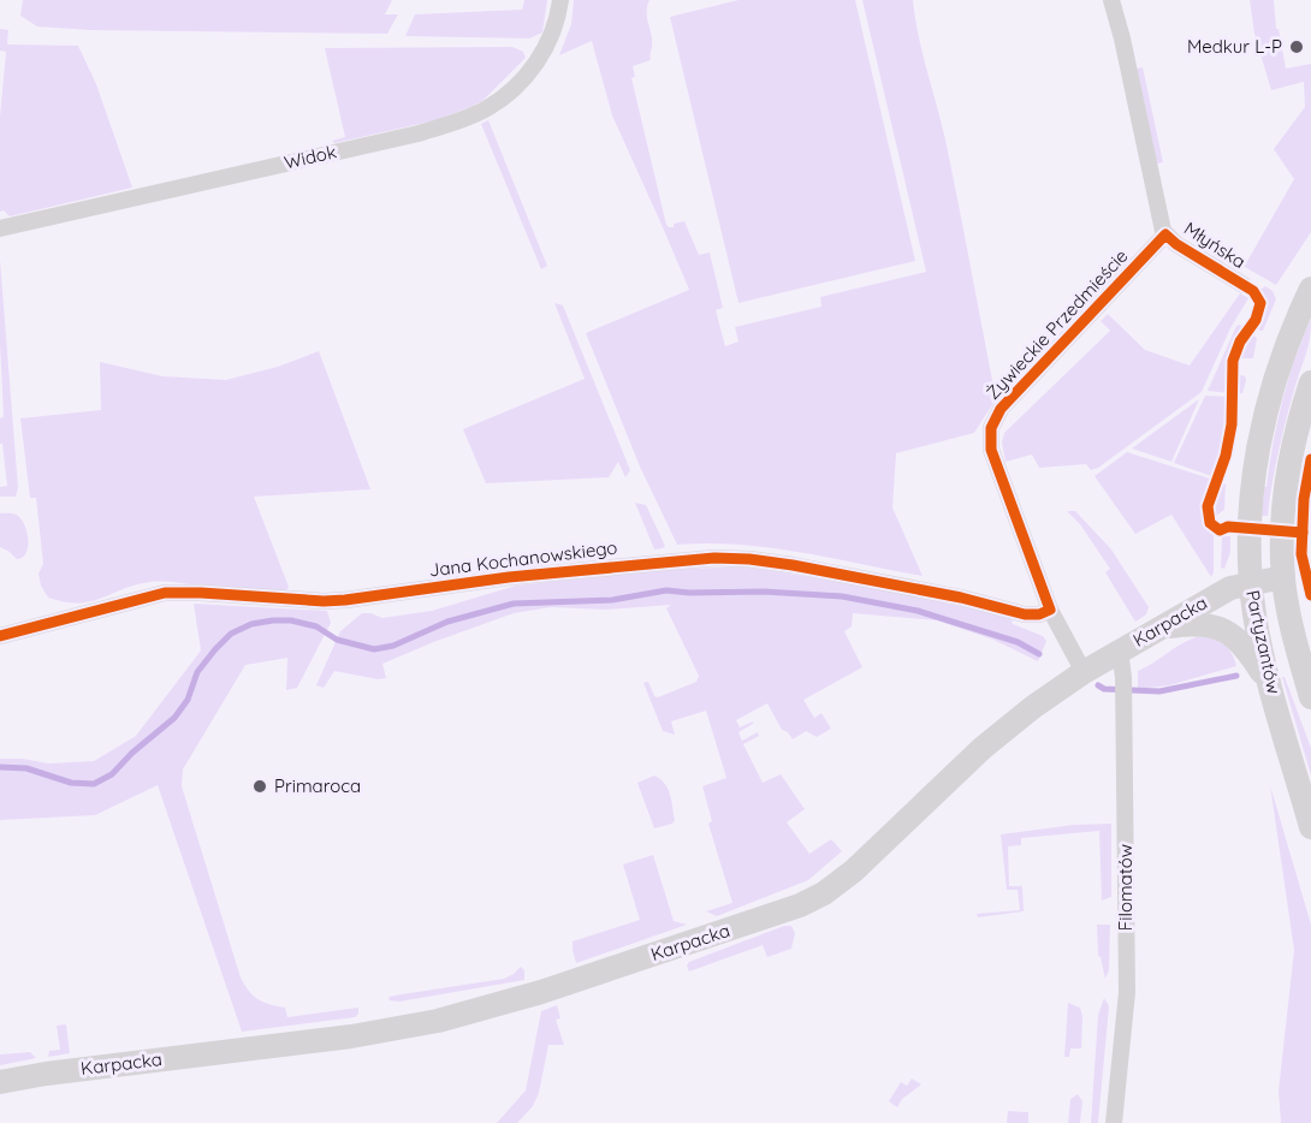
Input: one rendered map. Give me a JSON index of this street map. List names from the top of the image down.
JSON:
{
  "streets": {
    "street": [
      "Widok",
      "Młyńska",
      "Żywieckie Przedmieście",
      "Jana Kochanowskiego",
      "Karpacka",
      "Partyzantów",
      "Filomatów"
    ]
  },
  "crossings": [
    ["Młyńska", "Żywieckie Przedmieście"],
    ["Żywieckie Przedmieście", "Jana Kochanowskiego"],
    ["Karpacka", "Partyzantów"],
    ["Karpacka", "Filomatów"]
  ],
  "places": ["Medkur L-P", "Primaroca"]
}
